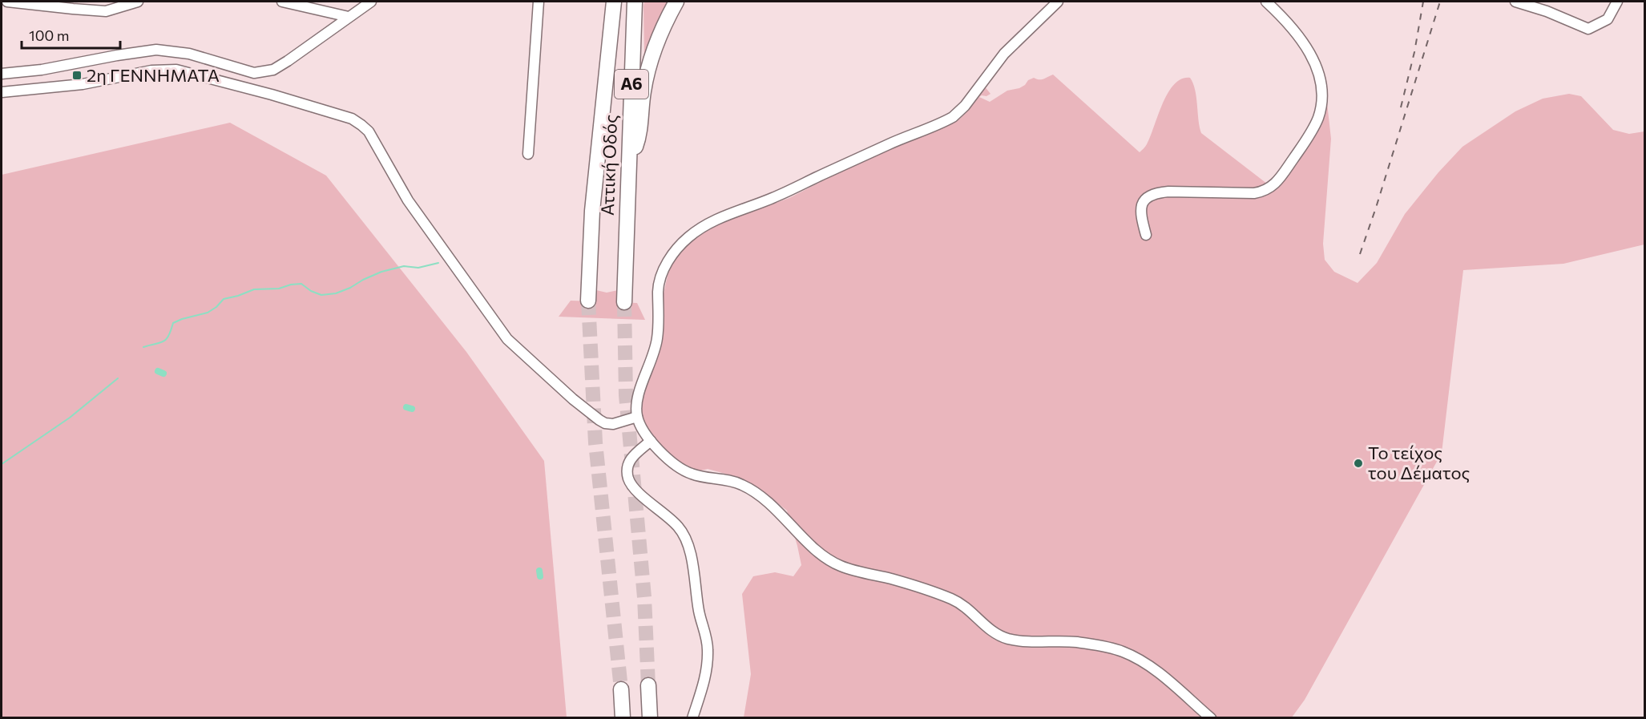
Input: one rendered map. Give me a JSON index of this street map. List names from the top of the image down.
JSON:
{
  "streets": {
    "highway": ["Α6", "Αττική Οδός"]
  },
  "places": {
    "transit": ["2η ΓΕΝΝΗΜΑΤΑ"],
    "other": ["Το τείχος του Δέματος"]
  },
  "scale_bar": "100 m"
}
